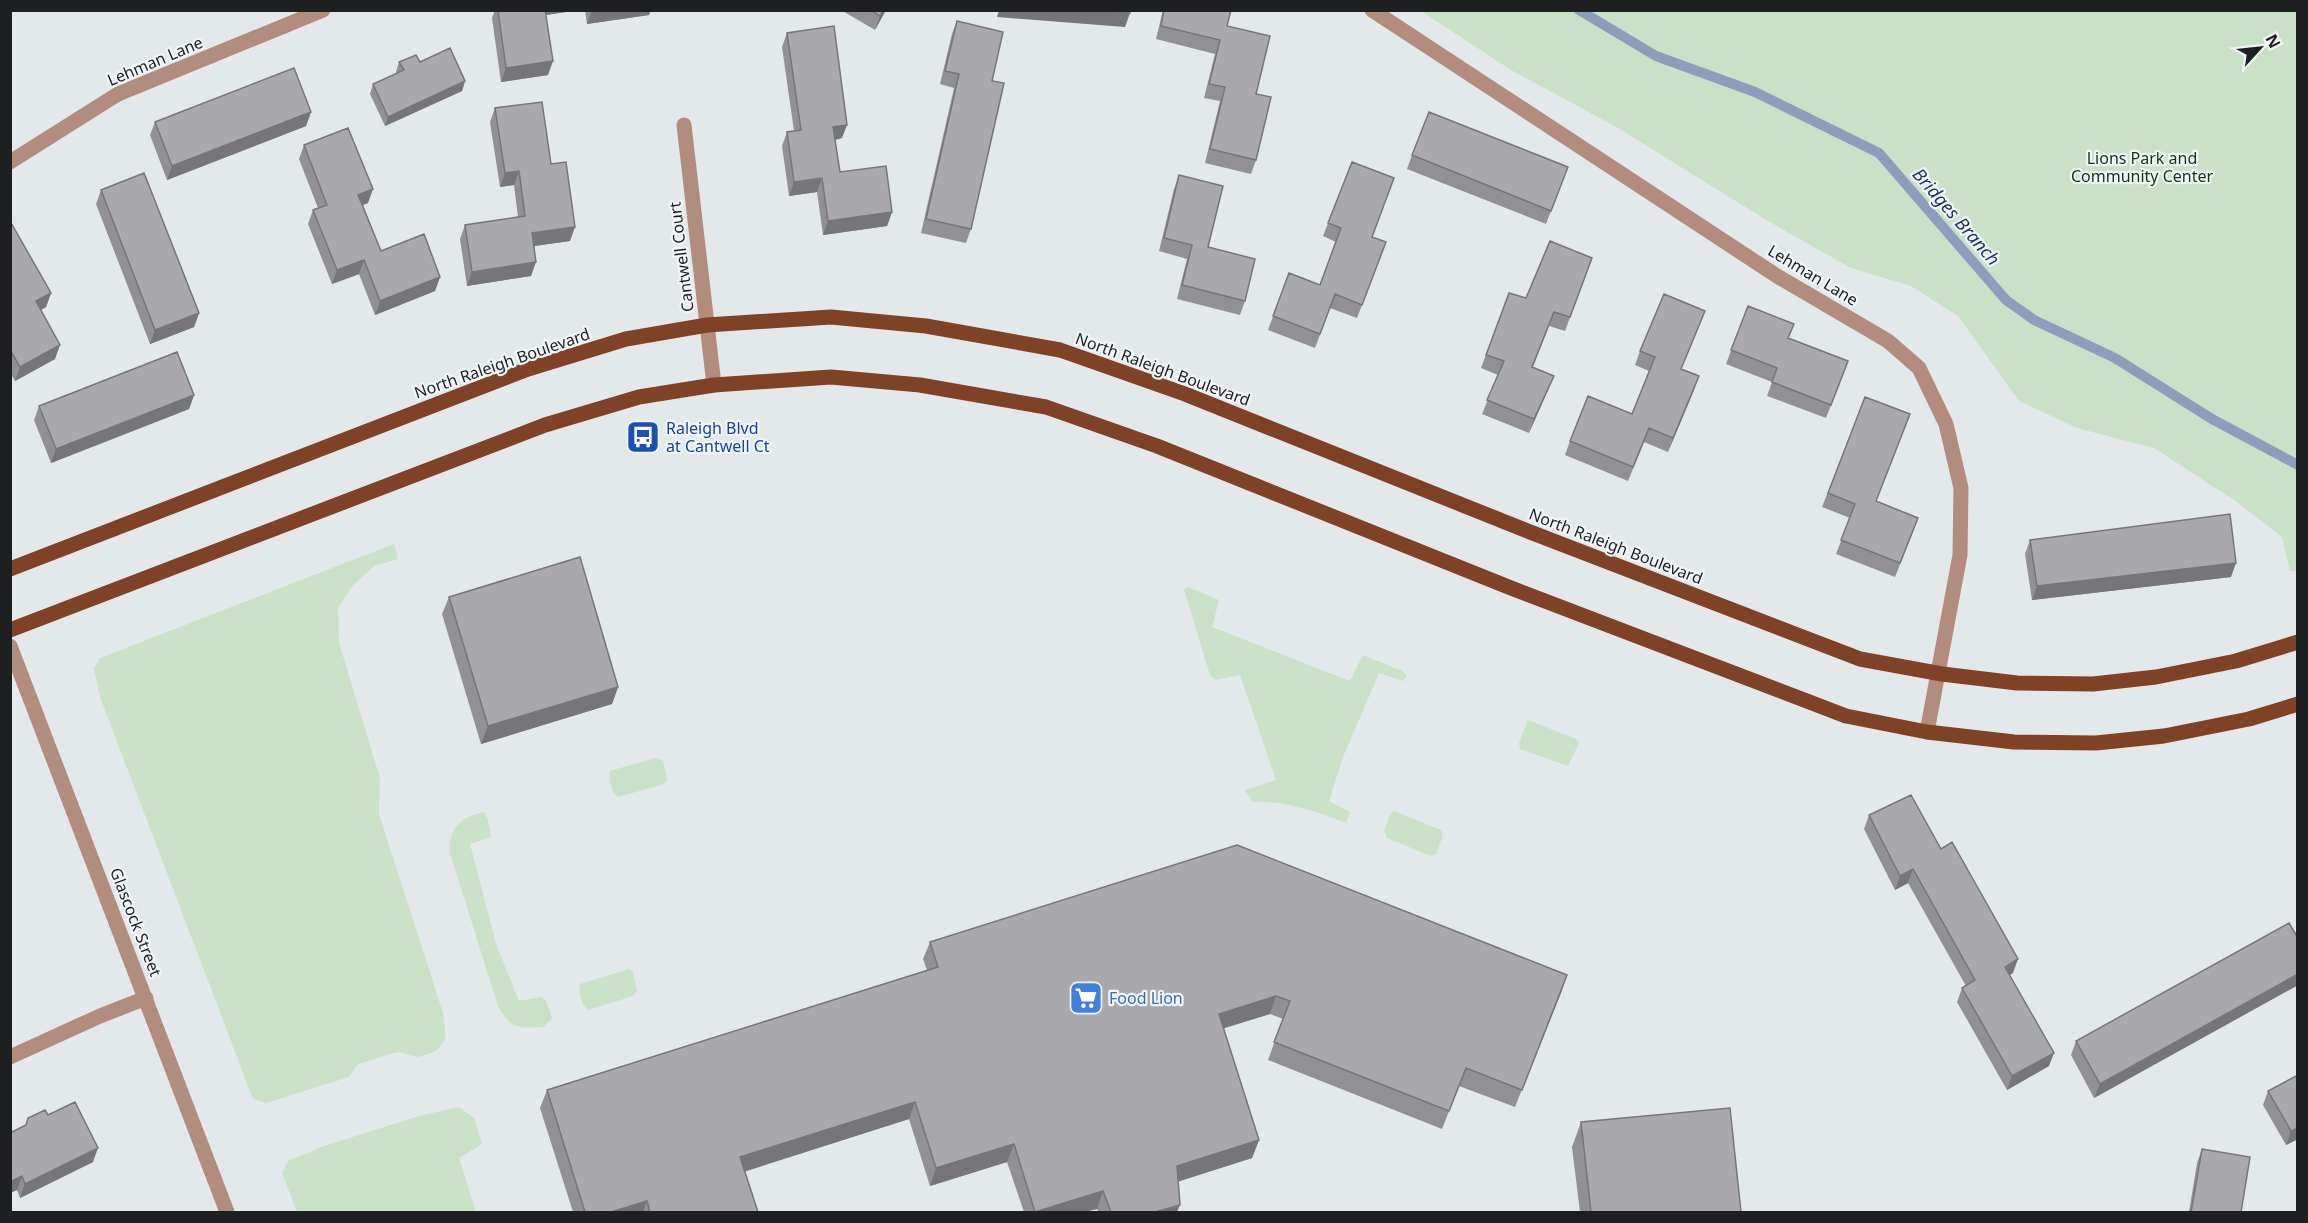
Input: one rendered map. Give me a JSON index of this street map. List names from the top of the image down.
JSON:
{
  "streets": {
    "main road": ["North Raleigh Boulevard"],
    "street": ["Lehman Lane", "Cantwell Court", "Glascock Street"]
  },
  "crossings": [
    ["Lehman Lane", "North Raleigh Boulevard"],
    ["Cantwell Court", "North Raleigh Boulevard"]
  ],
  "water": ["Bridges Branch"],
  "parks": ["Lions Park and Community Center"],
  "places": {
    "bus stop": ["Raleigh Blvd at Cantwell Ct"],
    "supermarket": ["Food Lion"]
  },
  "north": "top right"
}
